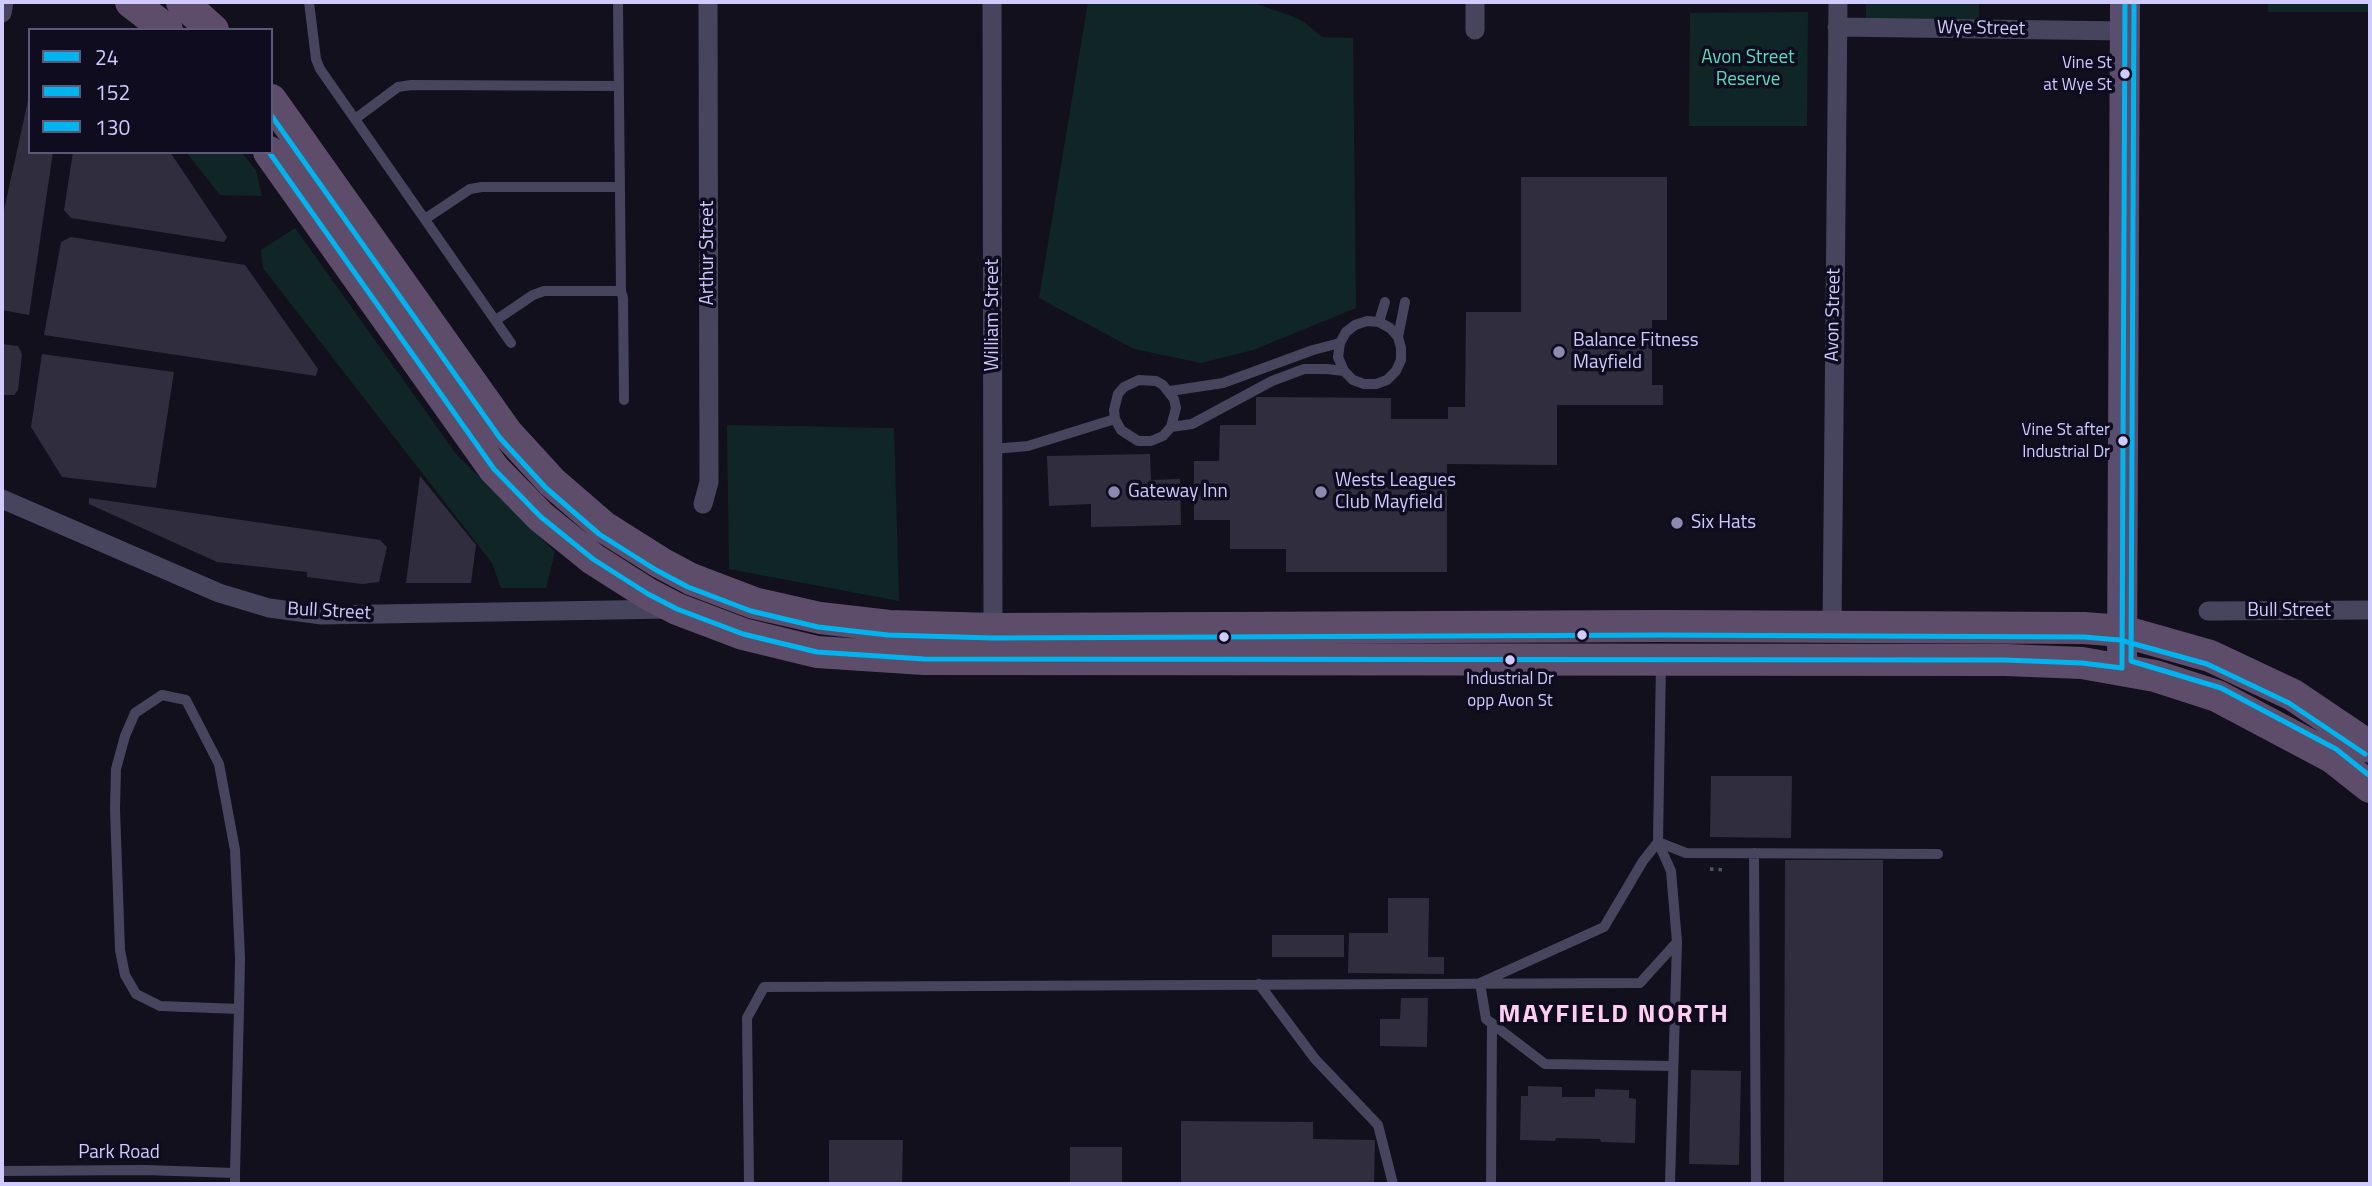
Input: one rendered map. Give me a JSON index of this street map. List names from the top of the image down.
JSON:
{
  "streets": {
    "street": [
      "Wye Street",
      "Arthur Street",
      "William Street",
      "Avon Street",
      "Bull Street"
    ],
    "lane": ["Park Road"]
  },
  "crossings": [
    ["Wye Street", "Avon Street"]
  ],
  "districts": ["MAYFIELD NORTH"],
  "parks": ["Avon Street Reserve"],
  "places": [
    "Vine St at Wye St",
    "Balance Fitness Mayfield",
    "Vine St after Industrial Dr",
    "Gateway Inn",
    "Wests Leagues Club Mayfield",
    "Six Hats",
    "Industrial Dr opp Avon St"
  ],
  "lines": ["transit line 24", "transit line 130", "transit line 152"],
  "legend": ["24", "152", "130"]
}
